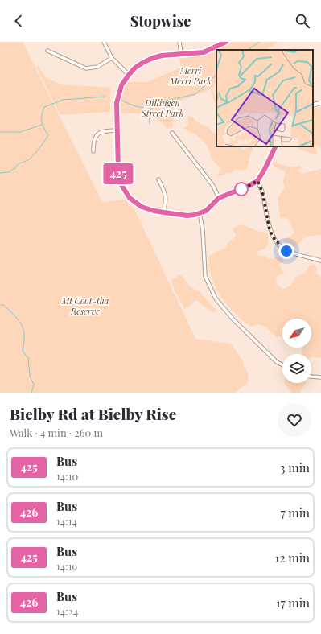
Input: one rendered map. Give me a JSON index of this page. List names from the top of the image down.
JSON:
{
  "parks": ["Merri Merri Park", "Dillingen Street Park", "Mt Coot-tha Reserve"],
  "lines": ["bus line 425"],
  "north": "bottom left",
  "page": {
    "header": "Stopwise",
    "on_map": "425",
    "heading": ["Bielby Rd at Bielby Rise", "Walk · 4 min · 260 m"],
    "list": [
      {
        "mark": "425",
        "name": "Bus",
        "note": "14:10",
        "value": "3 min"
      },
      {
        "mark": "426",
        "name": "Bus",
        "note": "14:14",
        "value": "7 min"
      },
      {
        "mark": "425",
        "name": "Bus",
        "note": "14:19",
        "value": "12 min"
      },
      {
        "mark": "426",
        "name": "Bus",
        "note": "14:24",
        "value": "17 min"
      }
    ]
  }
}
